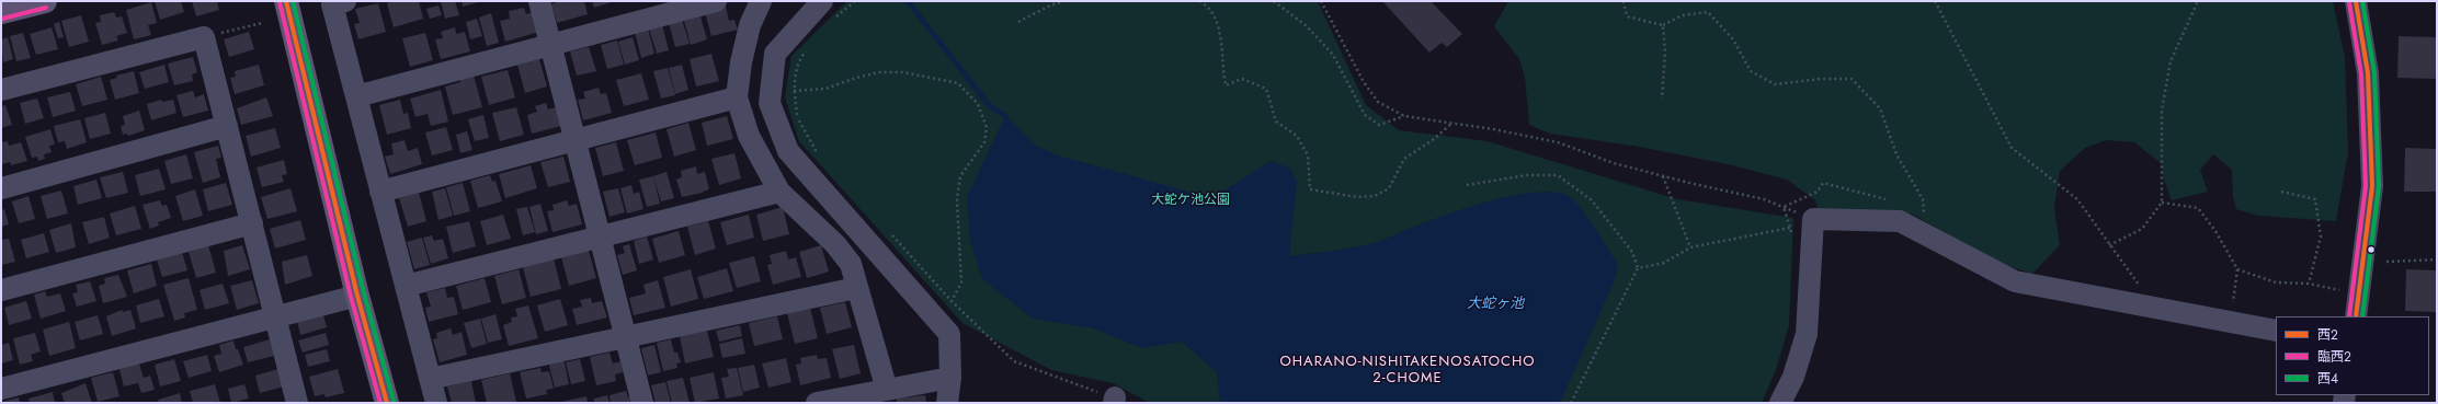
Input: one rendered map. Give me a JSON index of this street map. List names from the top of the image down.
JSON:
{
  "districts": ["OHARANO-NISHITAKENOSATOCHO 2-CHOME"],
  "water": ["大蛇ヶ池"],
  "parks": ["大蛇ケ池公園"],
  "lines": ["transit line 西2", "transit line 西4", "transit line 臨西2"],
  "legend": ["西2", "臨西2", "西4"]
}
